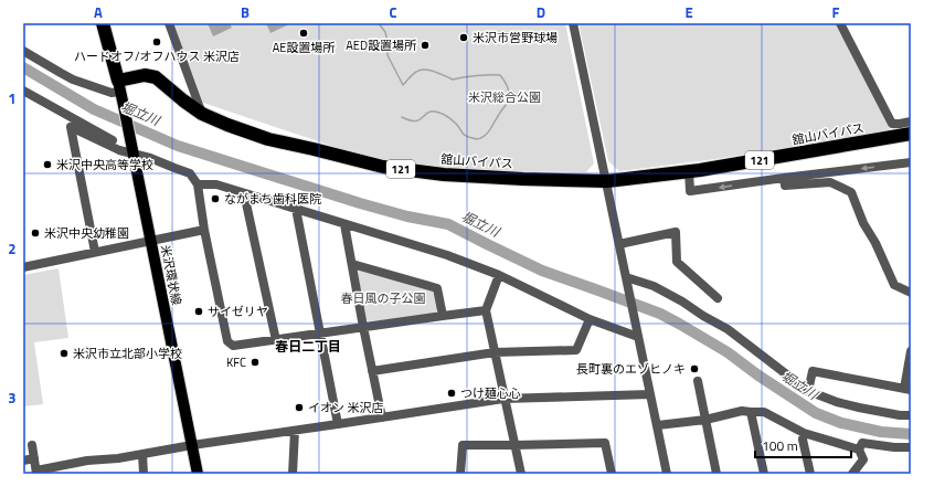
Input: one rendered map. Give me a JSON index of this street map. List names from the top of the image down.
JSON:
{
  "streets": {
    "highway": ["舘山バイパス", "121"],
    "main road": ["米沢環状線"]
  },
  "crossings": [
    ["舘山バイパス", "米沢環状線"]
  ],
  "districts": ["春日二丁目"],
  "water": ["堀立川"],
  "parks": ["米沢総合公園", "春日風の子公園"],
  "places": [
    "AE設置場所",
    "米沢市営野球場",
    "ハードオフ/オフハウス 米沢店",
    "AED設置場所",
    "米沢中央高等学校",
    "ながまち歯科医院",
    "米沢中央幼稚園",
    "サイゼリヤ",
    "米沢市立北部小学校",
    "KFC",
    "長町裏のエゾヒノキ",
    "つけ麺心心",
    "イオン 米沢店"
  ],
  "scale_bar": "100 m",
  "grid": {
    "columns": [
      "A",
      "B",
      "C",
      "D",
      "E",
      "F"
    ],
    "rows": ["1", "2", "3"]
  }
}
